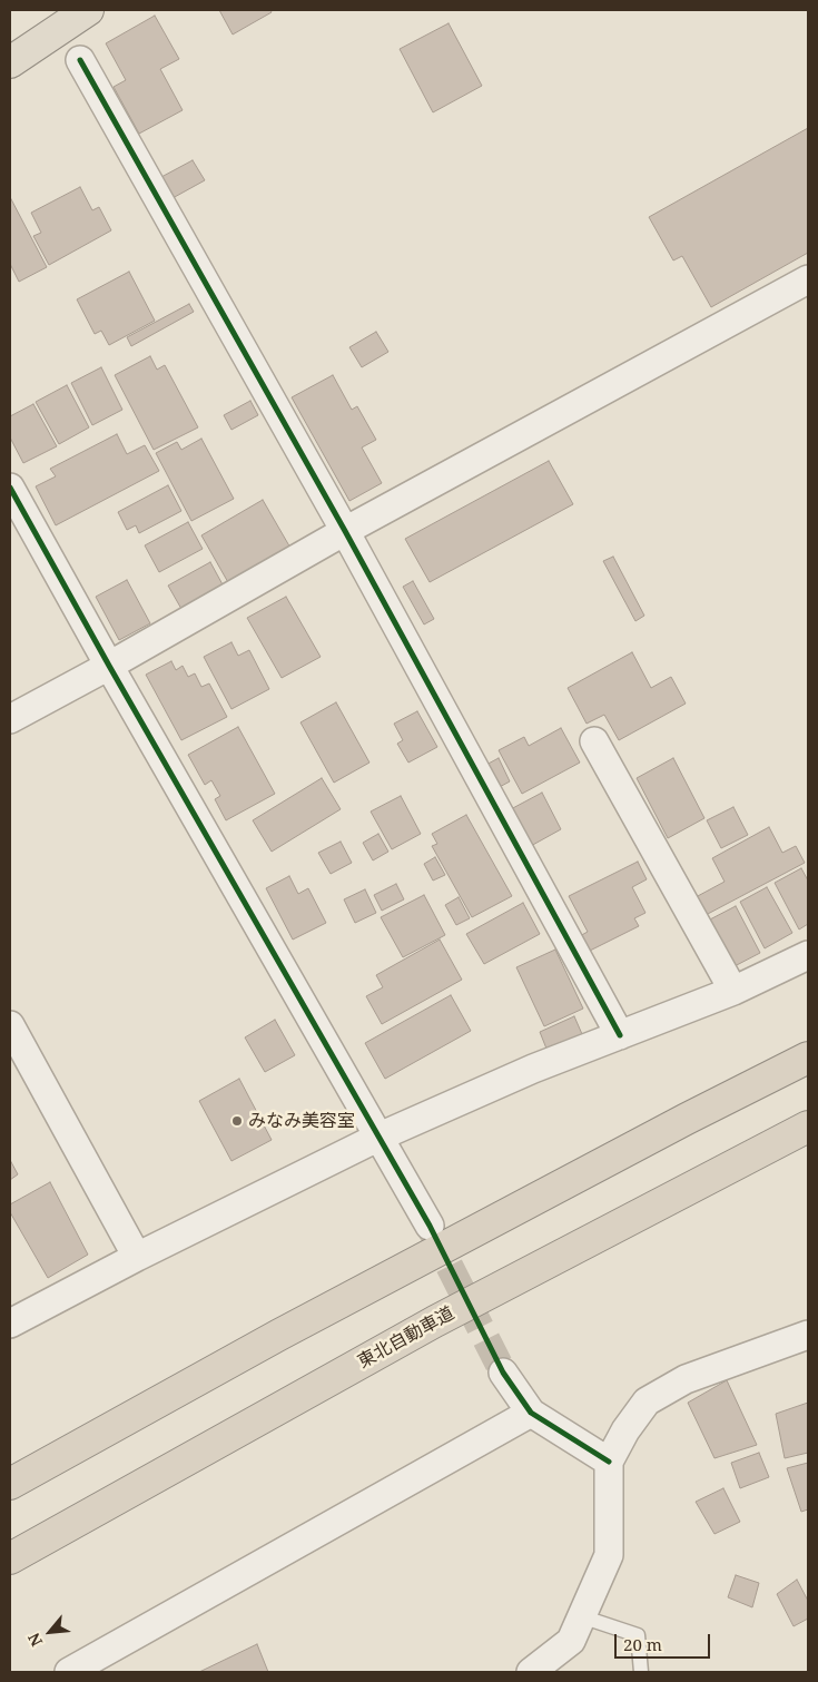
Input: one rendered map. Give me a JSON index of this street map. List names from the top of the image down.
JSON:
{
  "streets": {
    "highway": ["東北自動車道"]
  },
  "places": ["みなみ美容室"],
  "scale_bar": "20 m",
  "north": "bottom left"
}
